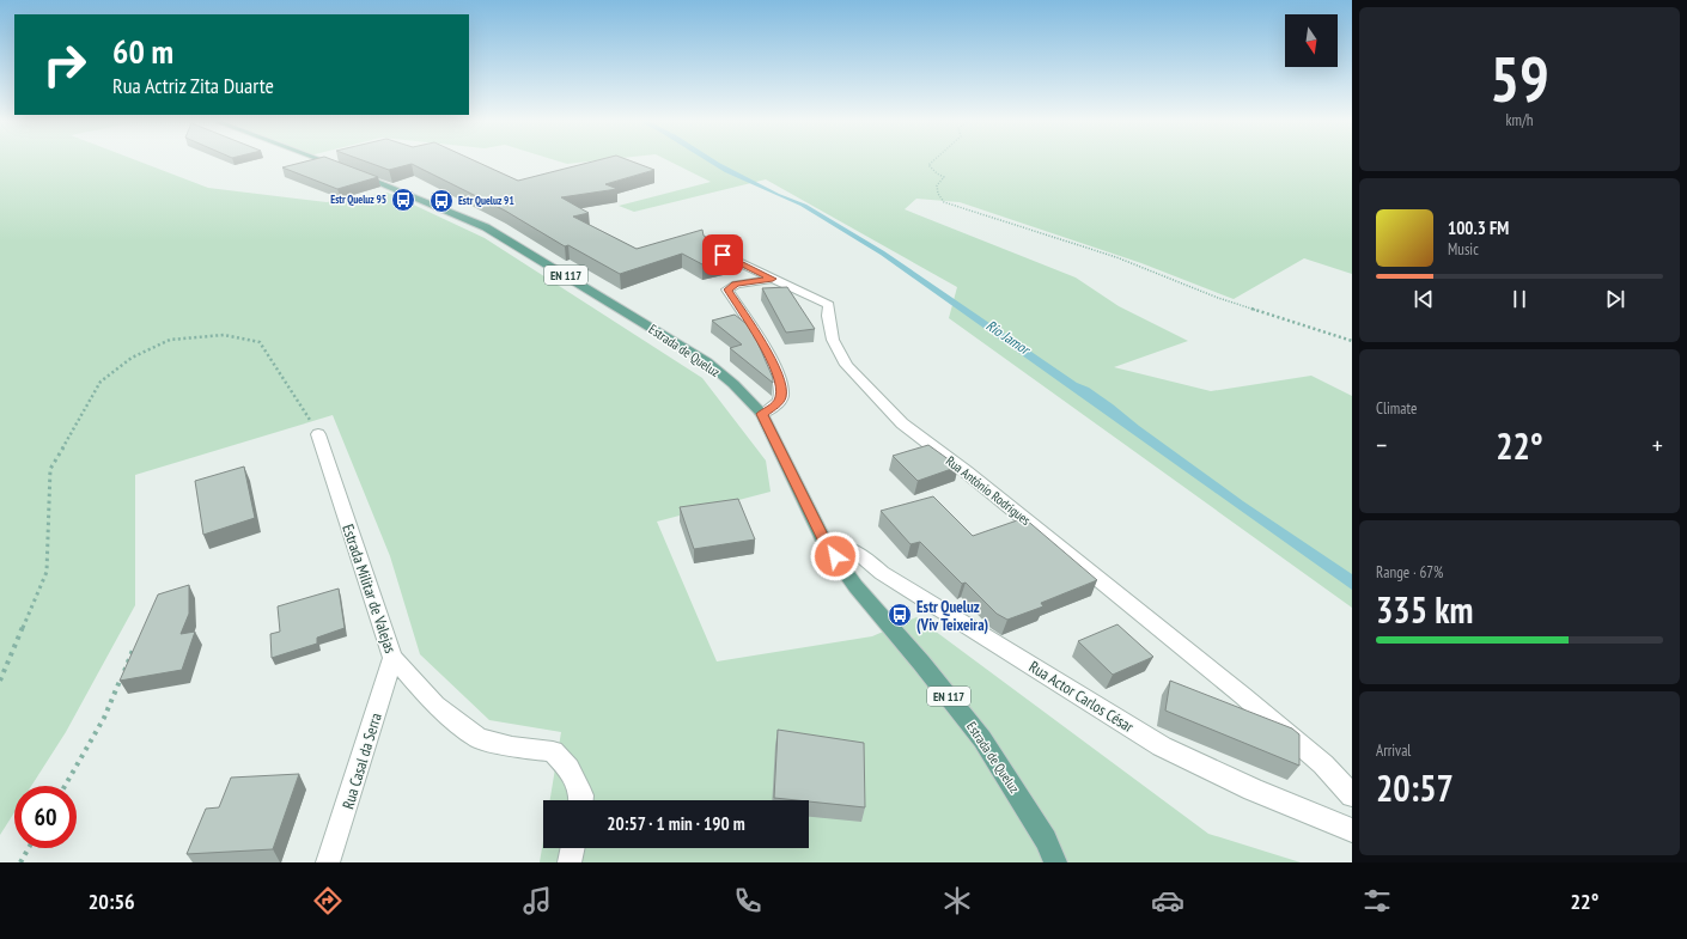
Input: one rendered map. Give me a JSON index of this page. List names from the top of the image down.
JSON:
{
  "streets": {
    "main road": ["EN 117", "Estrada de Queluz"],
    "street": [
      "Rua António Rodrigues",
      "Estrada Militar de Valejas",
      "Rua Actor Carlos César",
      "Rua Casal da Serra"
    ]
  },
  "crossings": [
    ["Estrada de Queluz", "Rua Actor Carlos César"],
    ["Estrada Militar de Valejas", "Rua Casal da Serra"]
  ],
  "water": ["Rio Jamor"],
  "places": {
    "bus stop": ["Estr Queluz 95", "Estr Queluz 91", "Estr Queluz (Viv Teixeira)"]
  },
  "north": "bottom",
  "page": {
    "tile": [
      ["59", "km/h"],
      "Climate",
      ["Range · 67%", "335 km"],
      ["Arrival", "20:57"]
    ],
    "turn": ["60 m", "Rua Actriz Zita Duarte"],
    "song": ["100.3 FM", "Music"],
    "heat": ["−", "22°", "+"],
    "limit": "60",
    "trip": "20:57 · 1 min · 190 m",
    "tabs": ["20:56", "22°"]
  }
}
